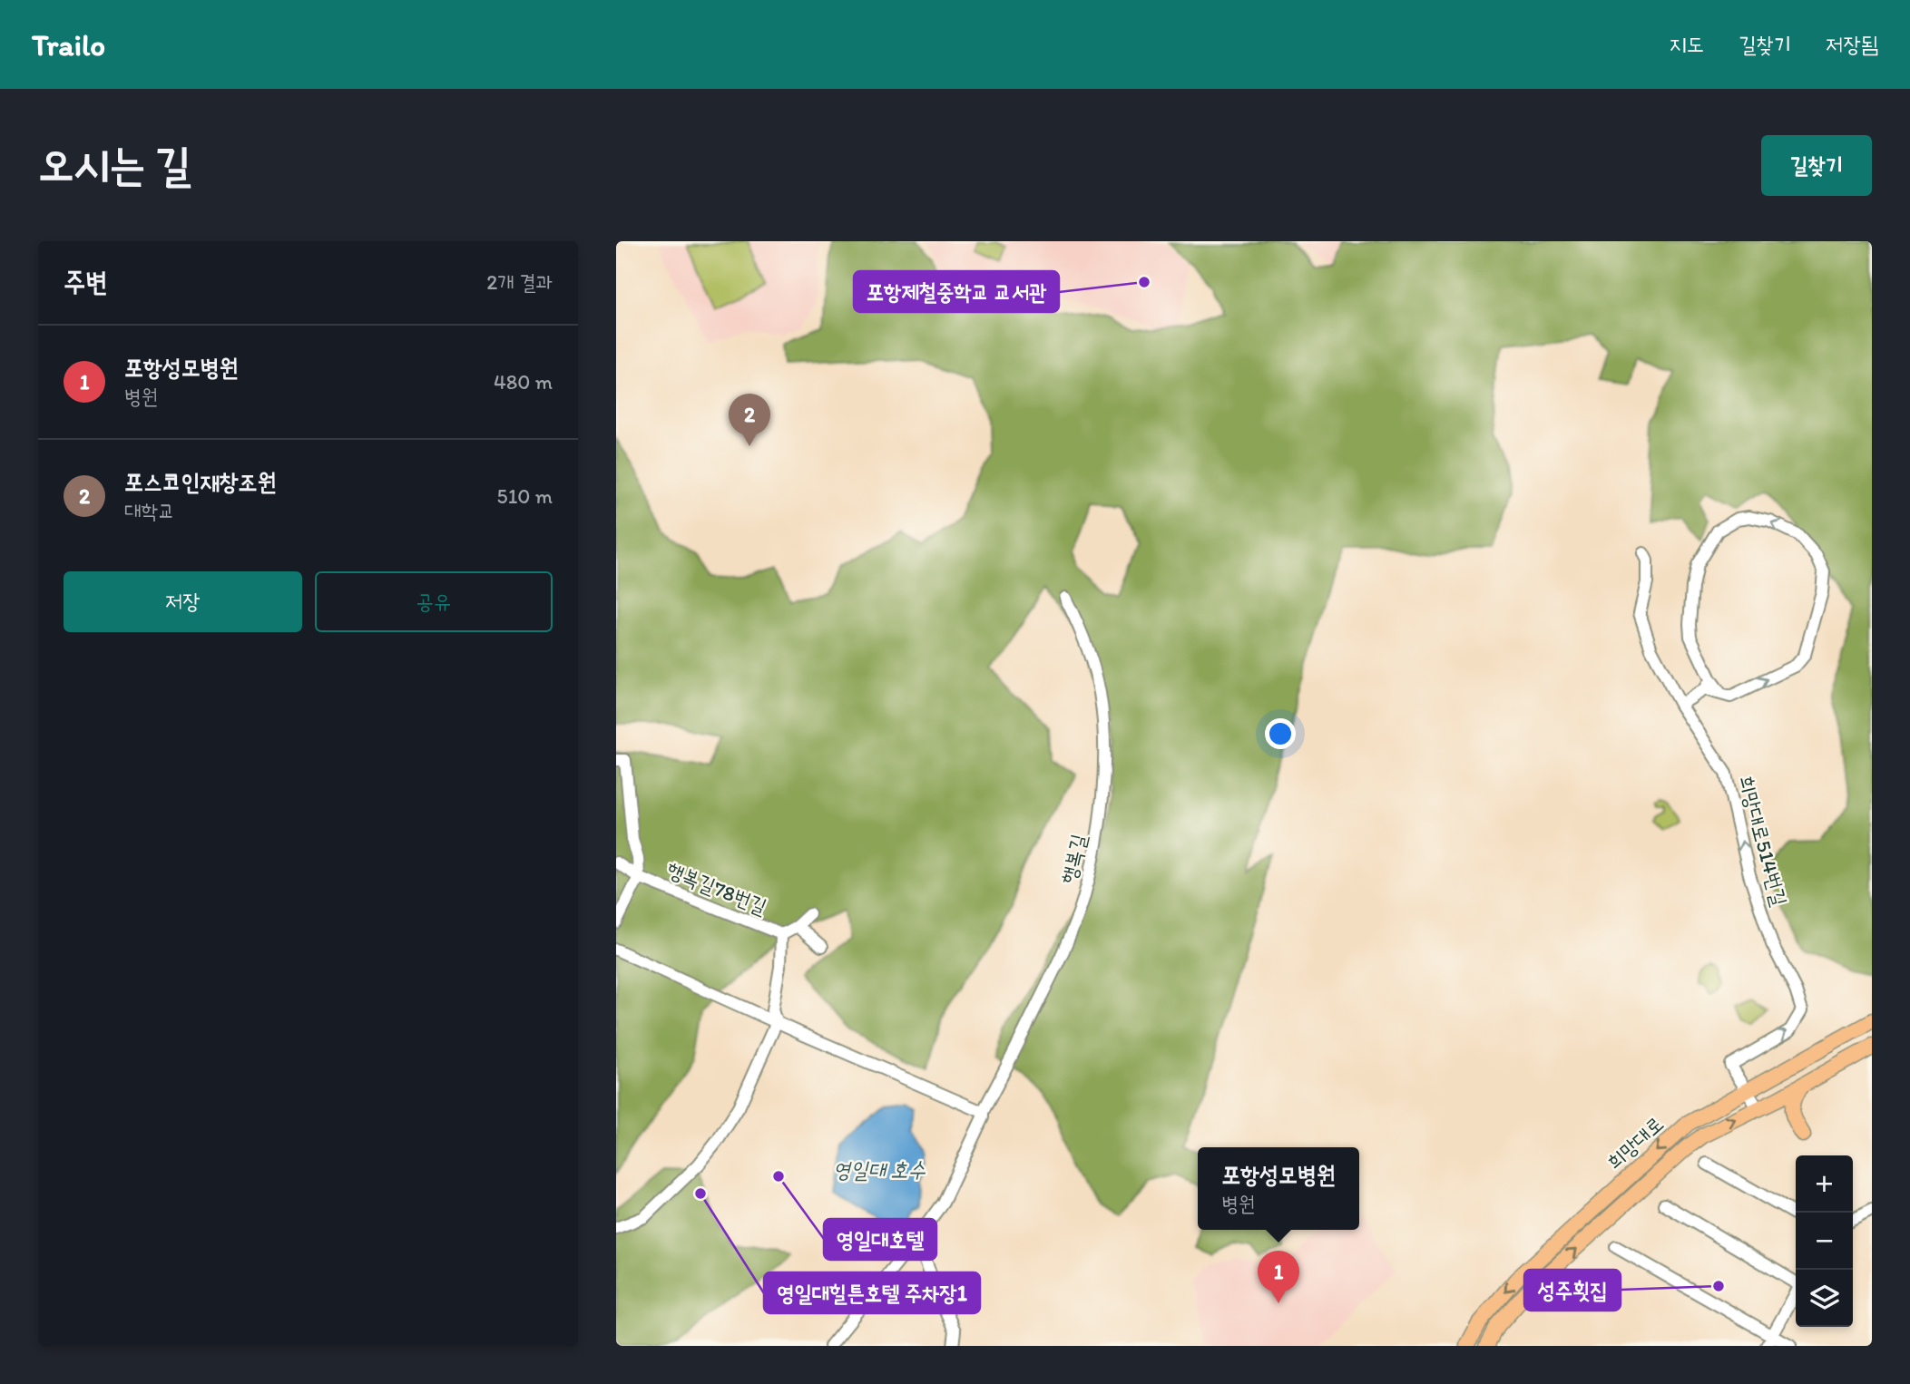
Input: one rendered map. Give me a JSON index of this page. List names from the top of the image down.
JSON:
{
  "streets": {
    "main road": ["희망대로"],
    "street": ["희망대로514번길", "행복길", "행복길78번길"]
  },
  "crossings": [
    ["희망대로514번길", "희망대로"]
  ],
  "one_way": ["희망대로514번길"],
  "water": ["영일대 호수"],
  "places": [
    "포항제철중학교 교서관",
    "영일대호텔",
    "영일대힐튼호텔 주차장1",
    "성주횟집"
  ],
  "page": {
    "header": "Trailo",
    "nav": ["지도", "길찾기", "저장됨"],
    "buttons": [
      "길찾기",
      ["저장", "공유"]
    ],
    "title": "오시는 길",
    "heading": ["주변", "2개 결과"],
    "list": [
      {
        "mark": "1",
        "name": "포항성모병원",
        "note": "병원",
        "value": "480 m"
      },
      {
        "mark": "2",
        "name": "포스코인재창조원",
        "note": "대학교",
        "value": "510 m"
      }
    ],
    "pins": ["2", "1"],
    "popup": ["포항성모병원", "병원"],
    "map_buttons": ["+", "−"]
  }
}
